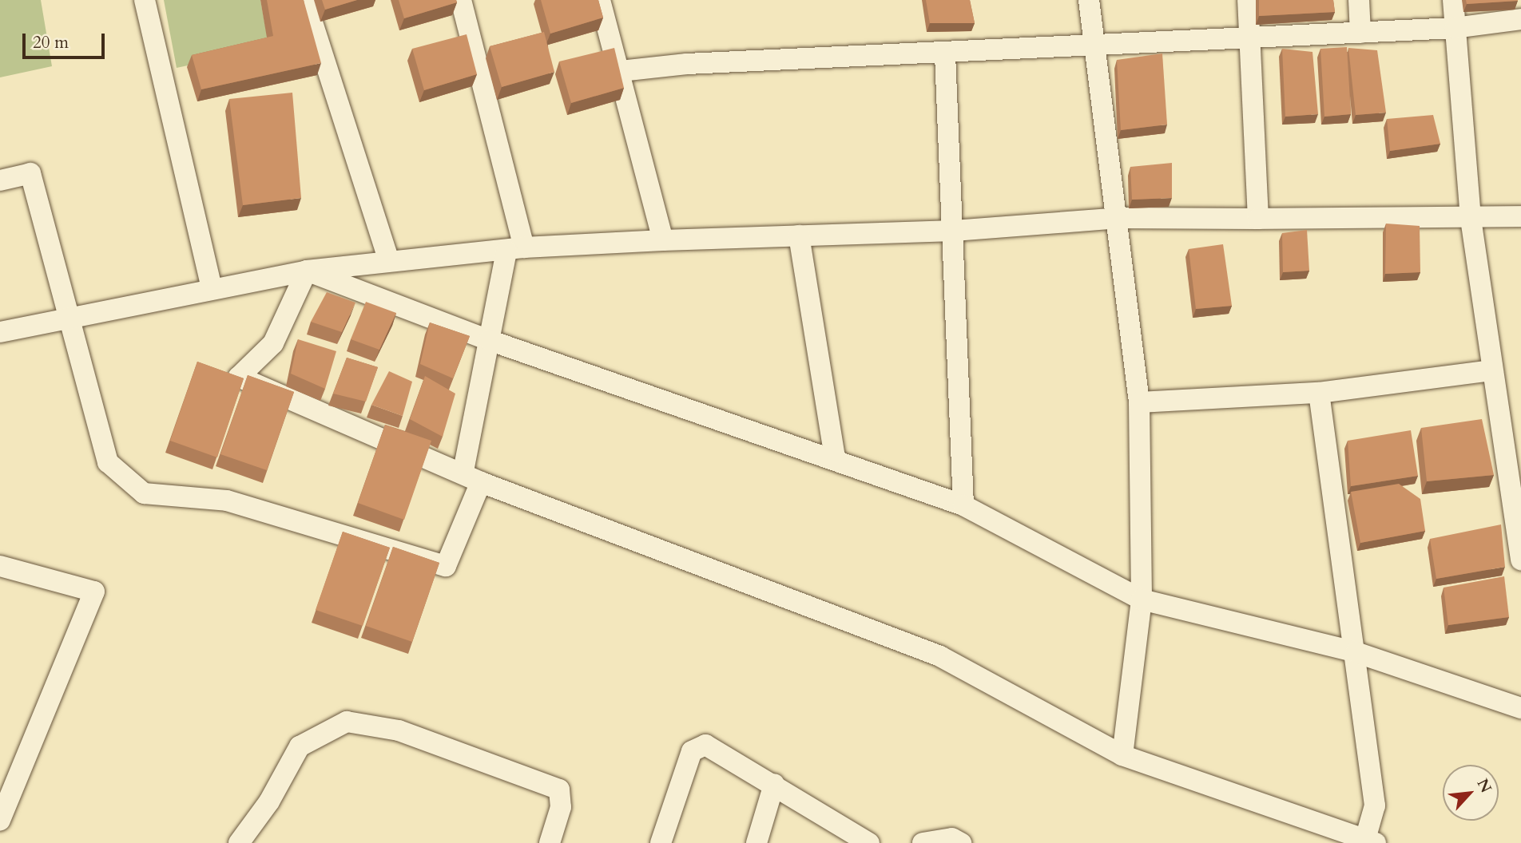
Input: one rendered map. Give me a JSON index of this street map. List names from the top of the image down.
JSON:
{
  "scale_bar": "20 m",
  "north": "top right"
}
